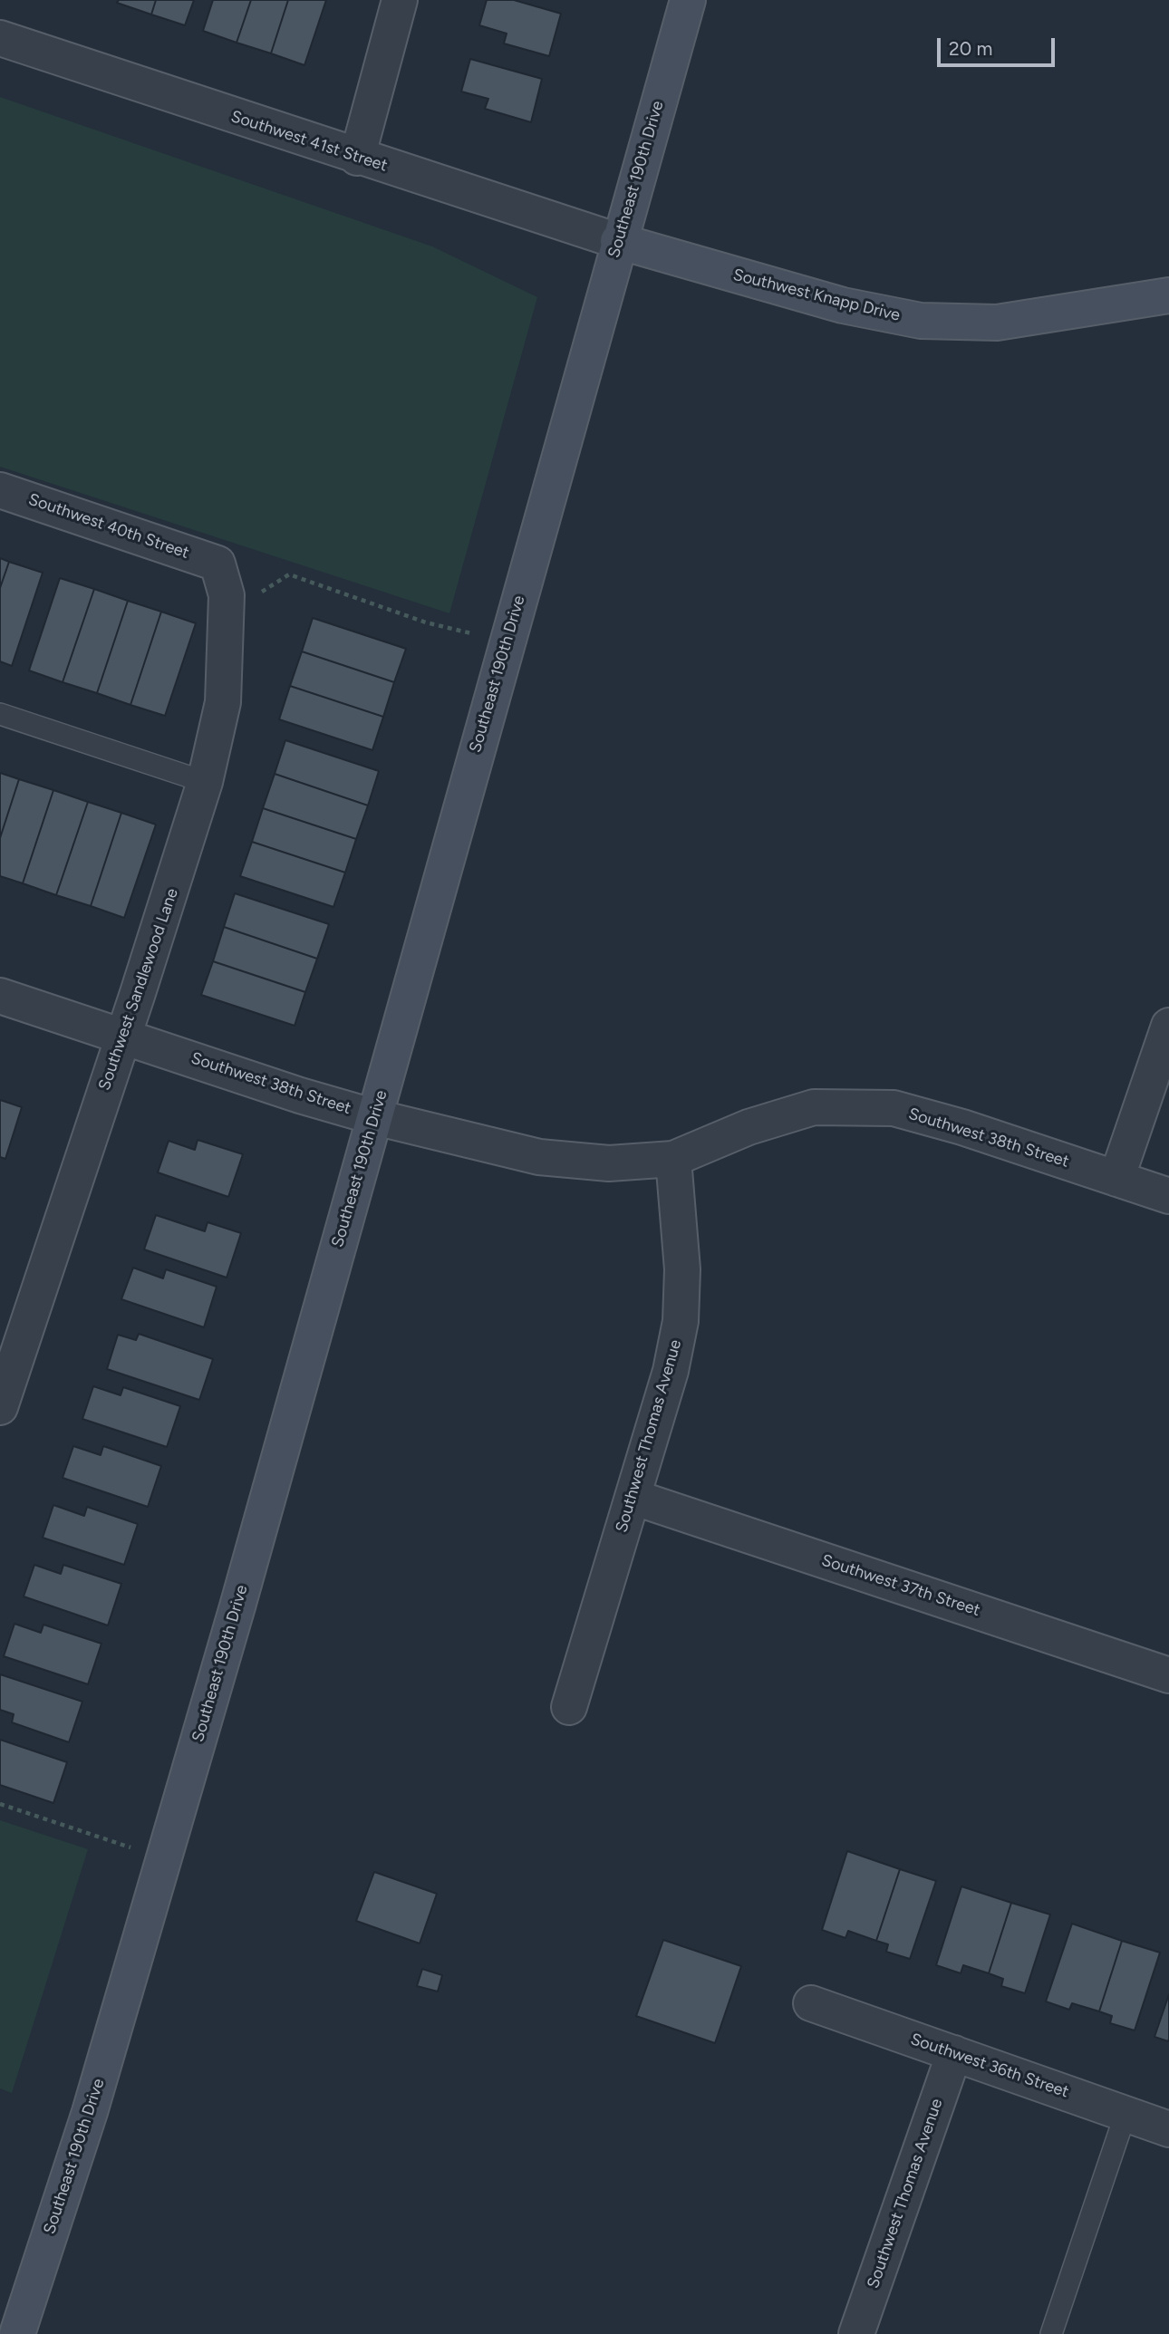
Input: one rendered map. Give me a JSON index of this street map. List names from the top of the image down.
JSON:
{
  "streets": {
    "main road": ["Southeast 190th Drive", "Southwest Knapp Drive"],
    "street": [
      "Southwest 41st Street",
      "Southwest 40th Street",
      "Southwest Sandlewood Lane",
      "Southwest 38th Street",
      "Southwest Thomas Avenue",
      "Southwest 37th Street",
      "Southwest 36th Street"
    ]
  },
  "crossings": [
    ["Southwest 41st Street", "Southeast 190th Drive"],
    ["Southwest 41st Street", "Southwest Knapp Drive"],
    ["Southeast 190th Drive", "Southwest Knapp Drive"],
    ["Southeast 190th Drive", "Southwest 38th Street"],
    ["Southwest 40th Street", "Southwest Sandlewood Lane"],
    ["Southwest Sandlewood Lane", "Southwest 38th Street"],
    ["Southwest 38th Street", "Southwest Thomas Avenue"],
    ["Southwest Thomas Avenue", "Southwest 37th Street"],
    ["Southwest Thomas Avenue", "Southwest 36th Street"]
  ],
  "scale_bar": "20 m"
}
